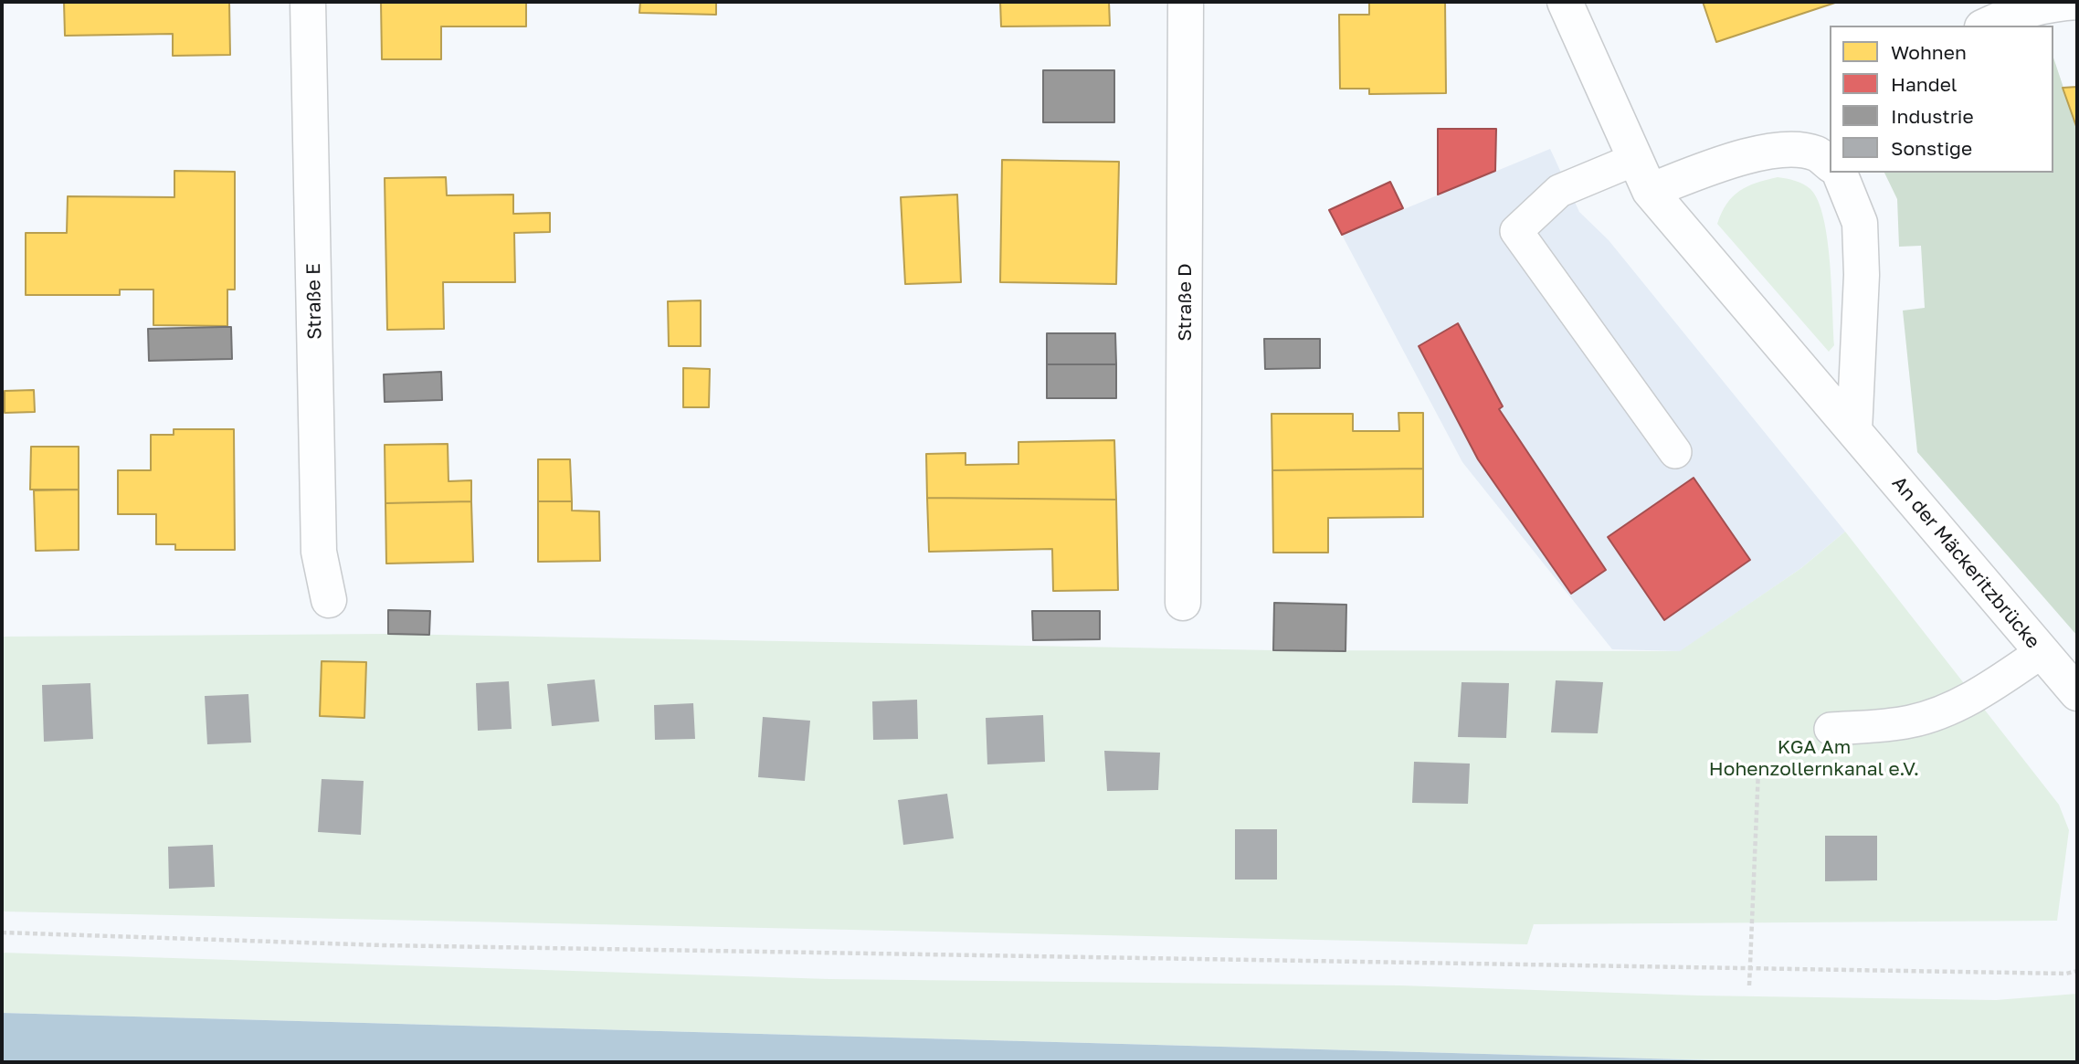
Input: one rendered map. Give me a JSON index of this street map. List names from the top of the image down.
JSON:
{
  "streets": {
    "street": ["Straße E", "Straße D", "An der Mäckeritzbrücke"]
  },
  "parks": ["KGA Am Hohenzollernkanal e.V."],
  "legend": [
    "Wohnen",
    "Handel",
    "Industrie",
    "Sonstige"
  ]
}
